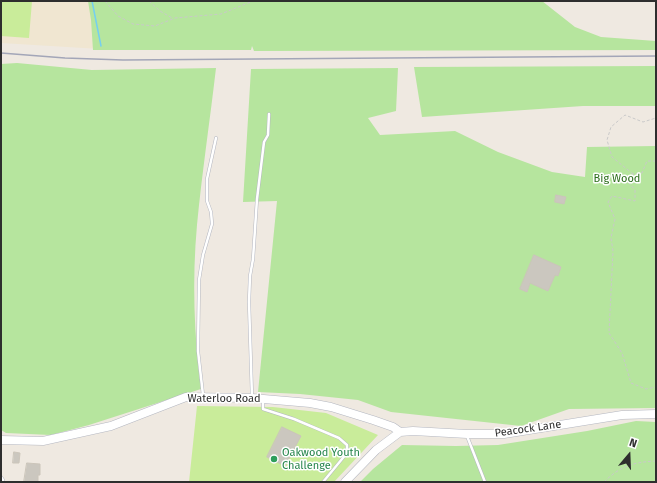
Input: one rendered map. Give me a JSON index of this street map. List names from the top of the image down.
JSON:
{
  "streets": {
    "street": ["Waterloo Road", "Peacock Lane"]
  },
  "crossings": [
    ["Waterloo Road", "Peacock Lane"]
  ],
  "parks": ["Big Wood"],
  "places": ["Oakwood Youth Challenge"],
  "north": "top"
}
